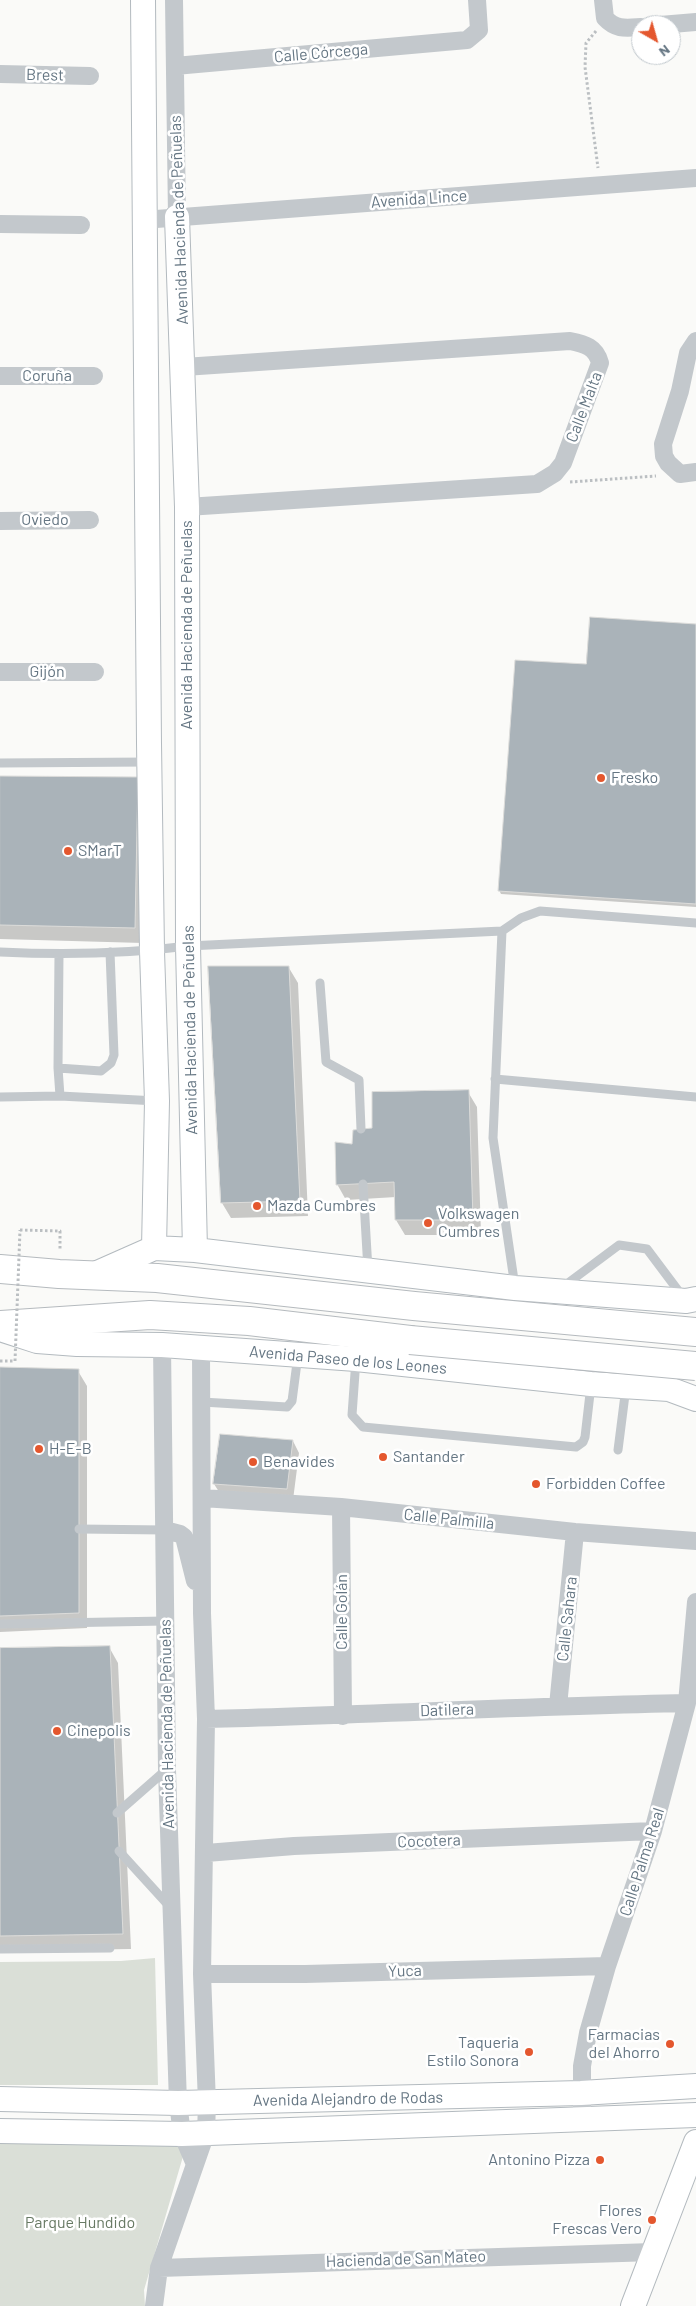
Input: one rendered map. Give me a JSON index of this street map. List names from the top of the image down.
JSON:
{
  "streets": {
    "main road": ["Avenida Paseo de los Leones"],
    "street": [
      "Calle Córcega",
      "Brest",
      "Avenida Lince",
      "Avenida Hacienda de Peñuelas",
      "Coruña",
      "Calle Malta",
      "Oviedo",
      "Gijón",
      "Calle Palmilla",
      "Calle Golán",
      "Calle Sahara",
      "Datilera",
      "Cocotera",
      "Calle Palma Real",
      "Yuca",
      "Avenida Alejandro de Rodas",
      "Hacienda de San Mateo"
    ]
  },
  "crossings": [
    ["Calle Córcega", "Avenida Hacienda de Peñuelas"],
    ["Avenida Lince", "Avenida Hacienda de Peñuelas"],
    ["Avenida Hacienda de Peñuelas", "Calle Malta"],
    ["Avenida Hacienda de Peñuelas", "Avenida Paseo de los Leones"],
    ["Avenida Hacienda de Peñuelas", "Avenida Alejandro de Rodas"],
    ["Calle Palmilla", "Calle Golán"],
    ["Calle Palmilla", "Calle Sahara"],
    ["Calle Golán", "Datilera"],
    ["Calle Sahara", "Datilera"],
    ["Datilera", "Calle Palma Real"],
    ["Cocotera", "Calle Palma Real"],
    ["Calle Palma Real", "Yuca"],
    ["Calle Palma Real", "Avenida Alejandro de Rodas"]
  ],
  "parks": ["Parque Hundido"],
  "places": [
    "Fresko",
    "SMarT",
    "Mazda Cumbres",
    "Volkswagen Cumbres",
    "H-E-B",
    "Santander",
    "Benavides",
    "Forbidden Coffee",
    "Cinepolis",
    "Farmacias del Ahorro",
    "Taqueria Estilo Sonora",
    "Antonino Pizza",
    "Flores Frescas Vero"
  ],
  "north": "bottom right"
}
